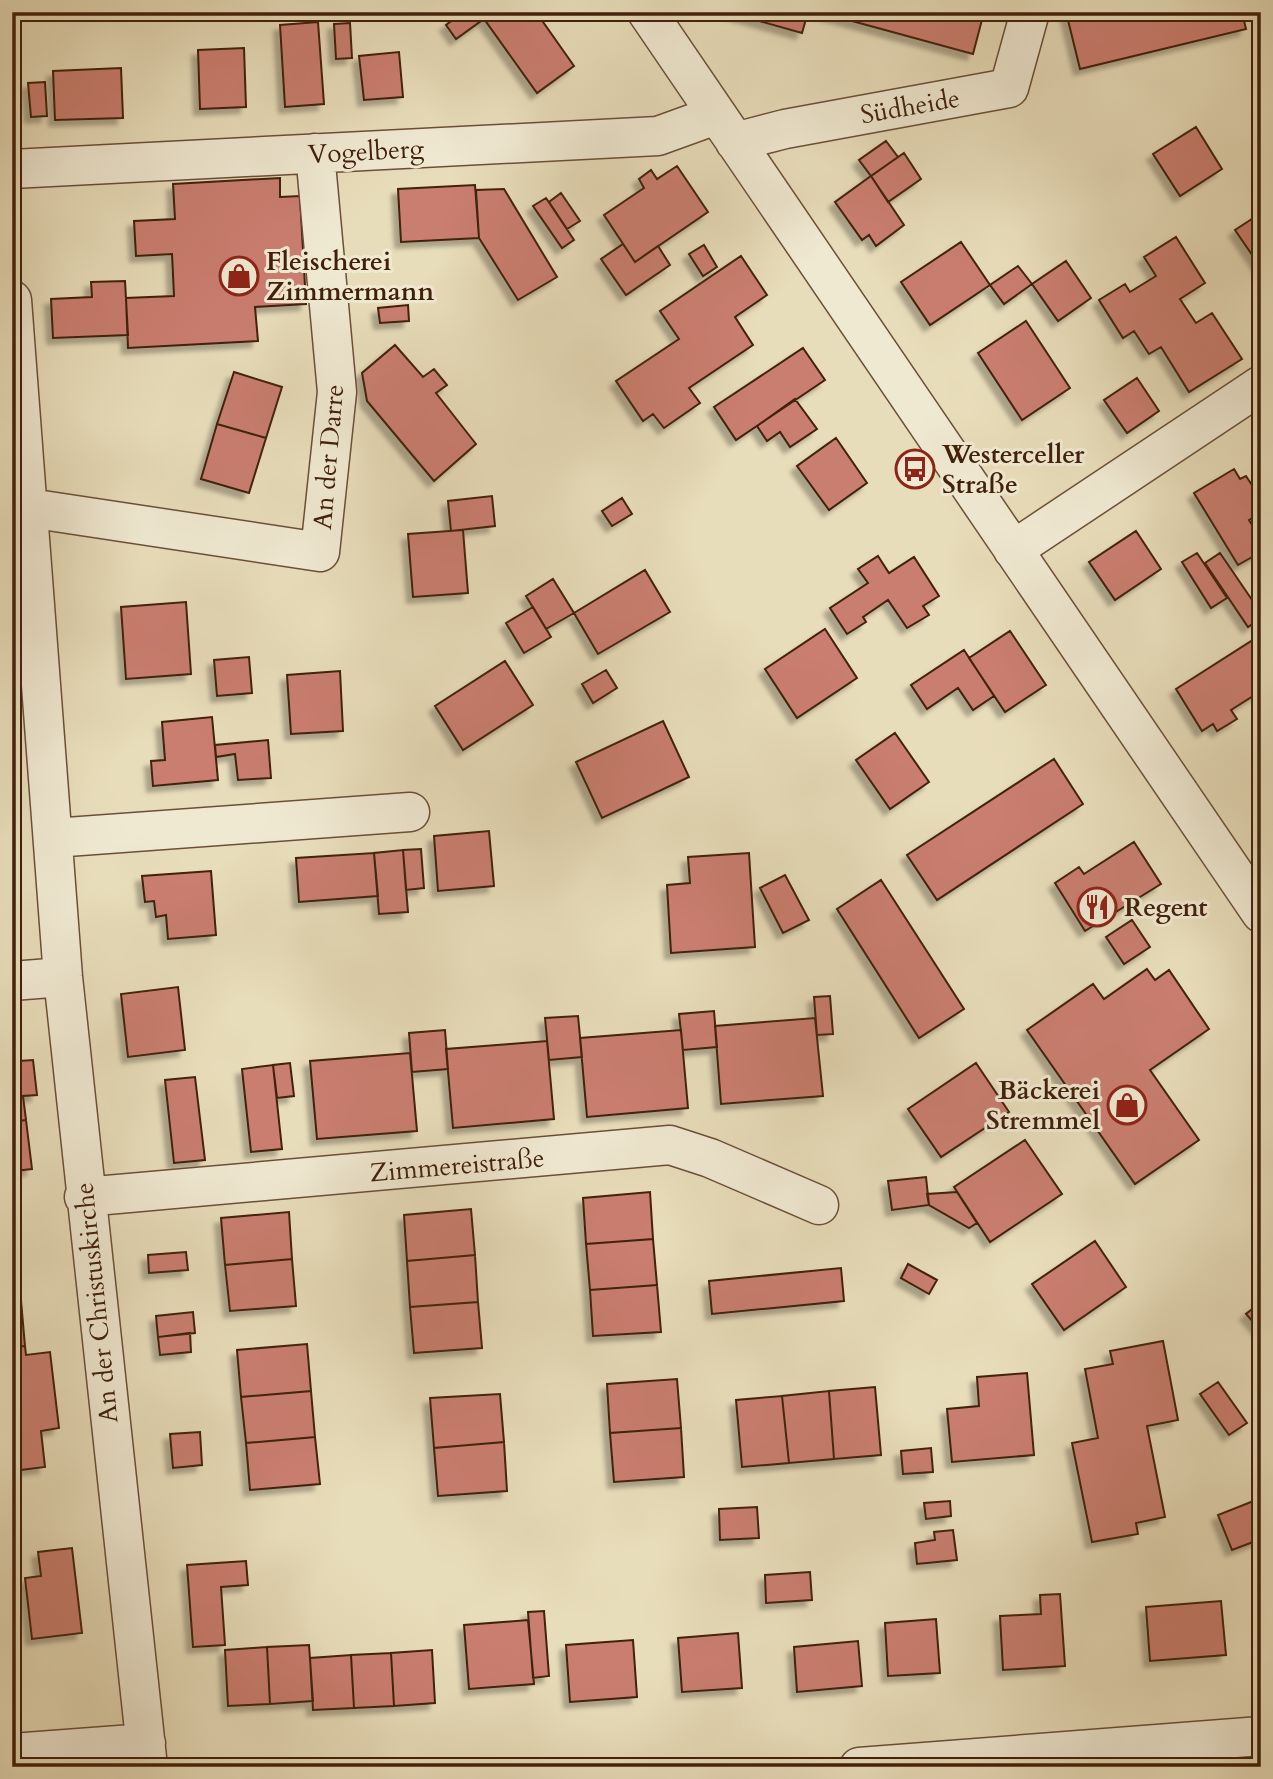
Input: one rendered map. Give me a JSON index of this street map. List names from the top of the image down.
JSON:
{
  "streets": {
    "street": [
      "Südheide",
      "Vogelberg",
      "An der Darre",
      "Zimmereistraße",
      "An der Christuskirche"
    ]
  },
  "crossings": [
    ["Südheide", "Vogelberg"],
    ["Vogelberg", "An der Darre"],
    ["An der Darre", "An der Christuskirche"],
    ["Zimmereistraße", "An der Christuskirche"]
  ],
  "places": {
    "shop": ["Fleischerei Zimmermann", "Bäckerei Stremmel"],
    "bus stop": ["Westerceller Straße"],
    "restaurant": ["Regent"]
  }
}
